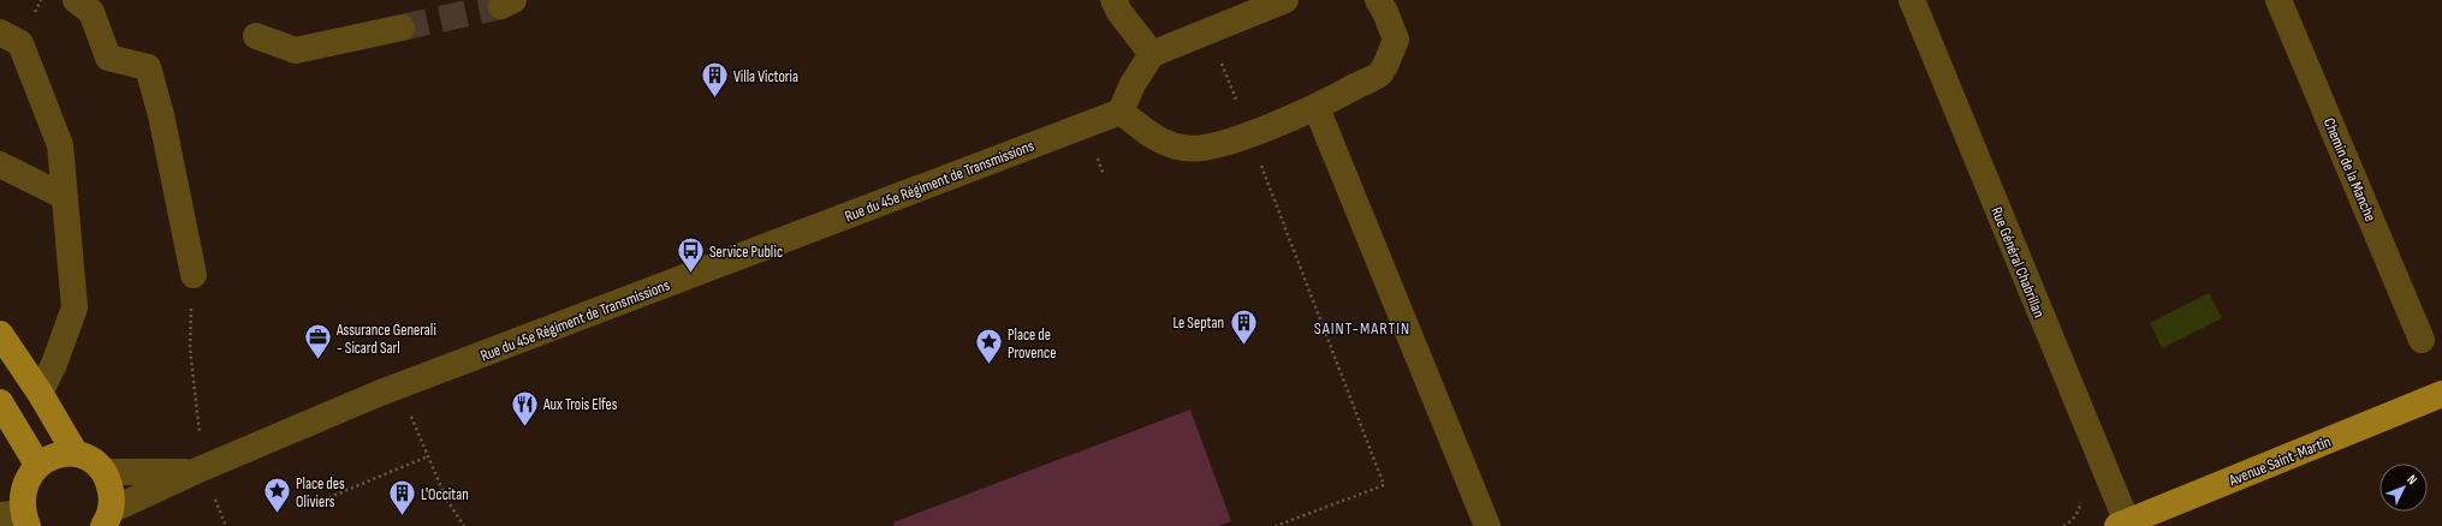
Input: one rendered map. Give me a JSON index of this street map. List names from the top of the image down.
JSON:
{
  "streets": {
    "main road": ["Avenue Saint-Martin"],
    "street": ["Chemin de la Manche", "Rue du 45e Régiment de Transmissions", "Rue Général Chabrillan"]
  },
  "crossings": [
    ["Rue Général Chabrillan", "Avenue Saint-Martin"]
  ],
  "districts": ["SAINT-MARTIN"],
  "places": {
    "building": ["Villa Victoria", "Le Septan", "L'Occitan"],
    "bus stop": ["Service Public"],
    "office": ["Assurance Generali - Sicard Sarl"],
    "place": ["Place de Provence", "Place des Oliviers"],
    "restaurant": ["Aux Trois Elfes"]
  },
  "north": "top right"
}
